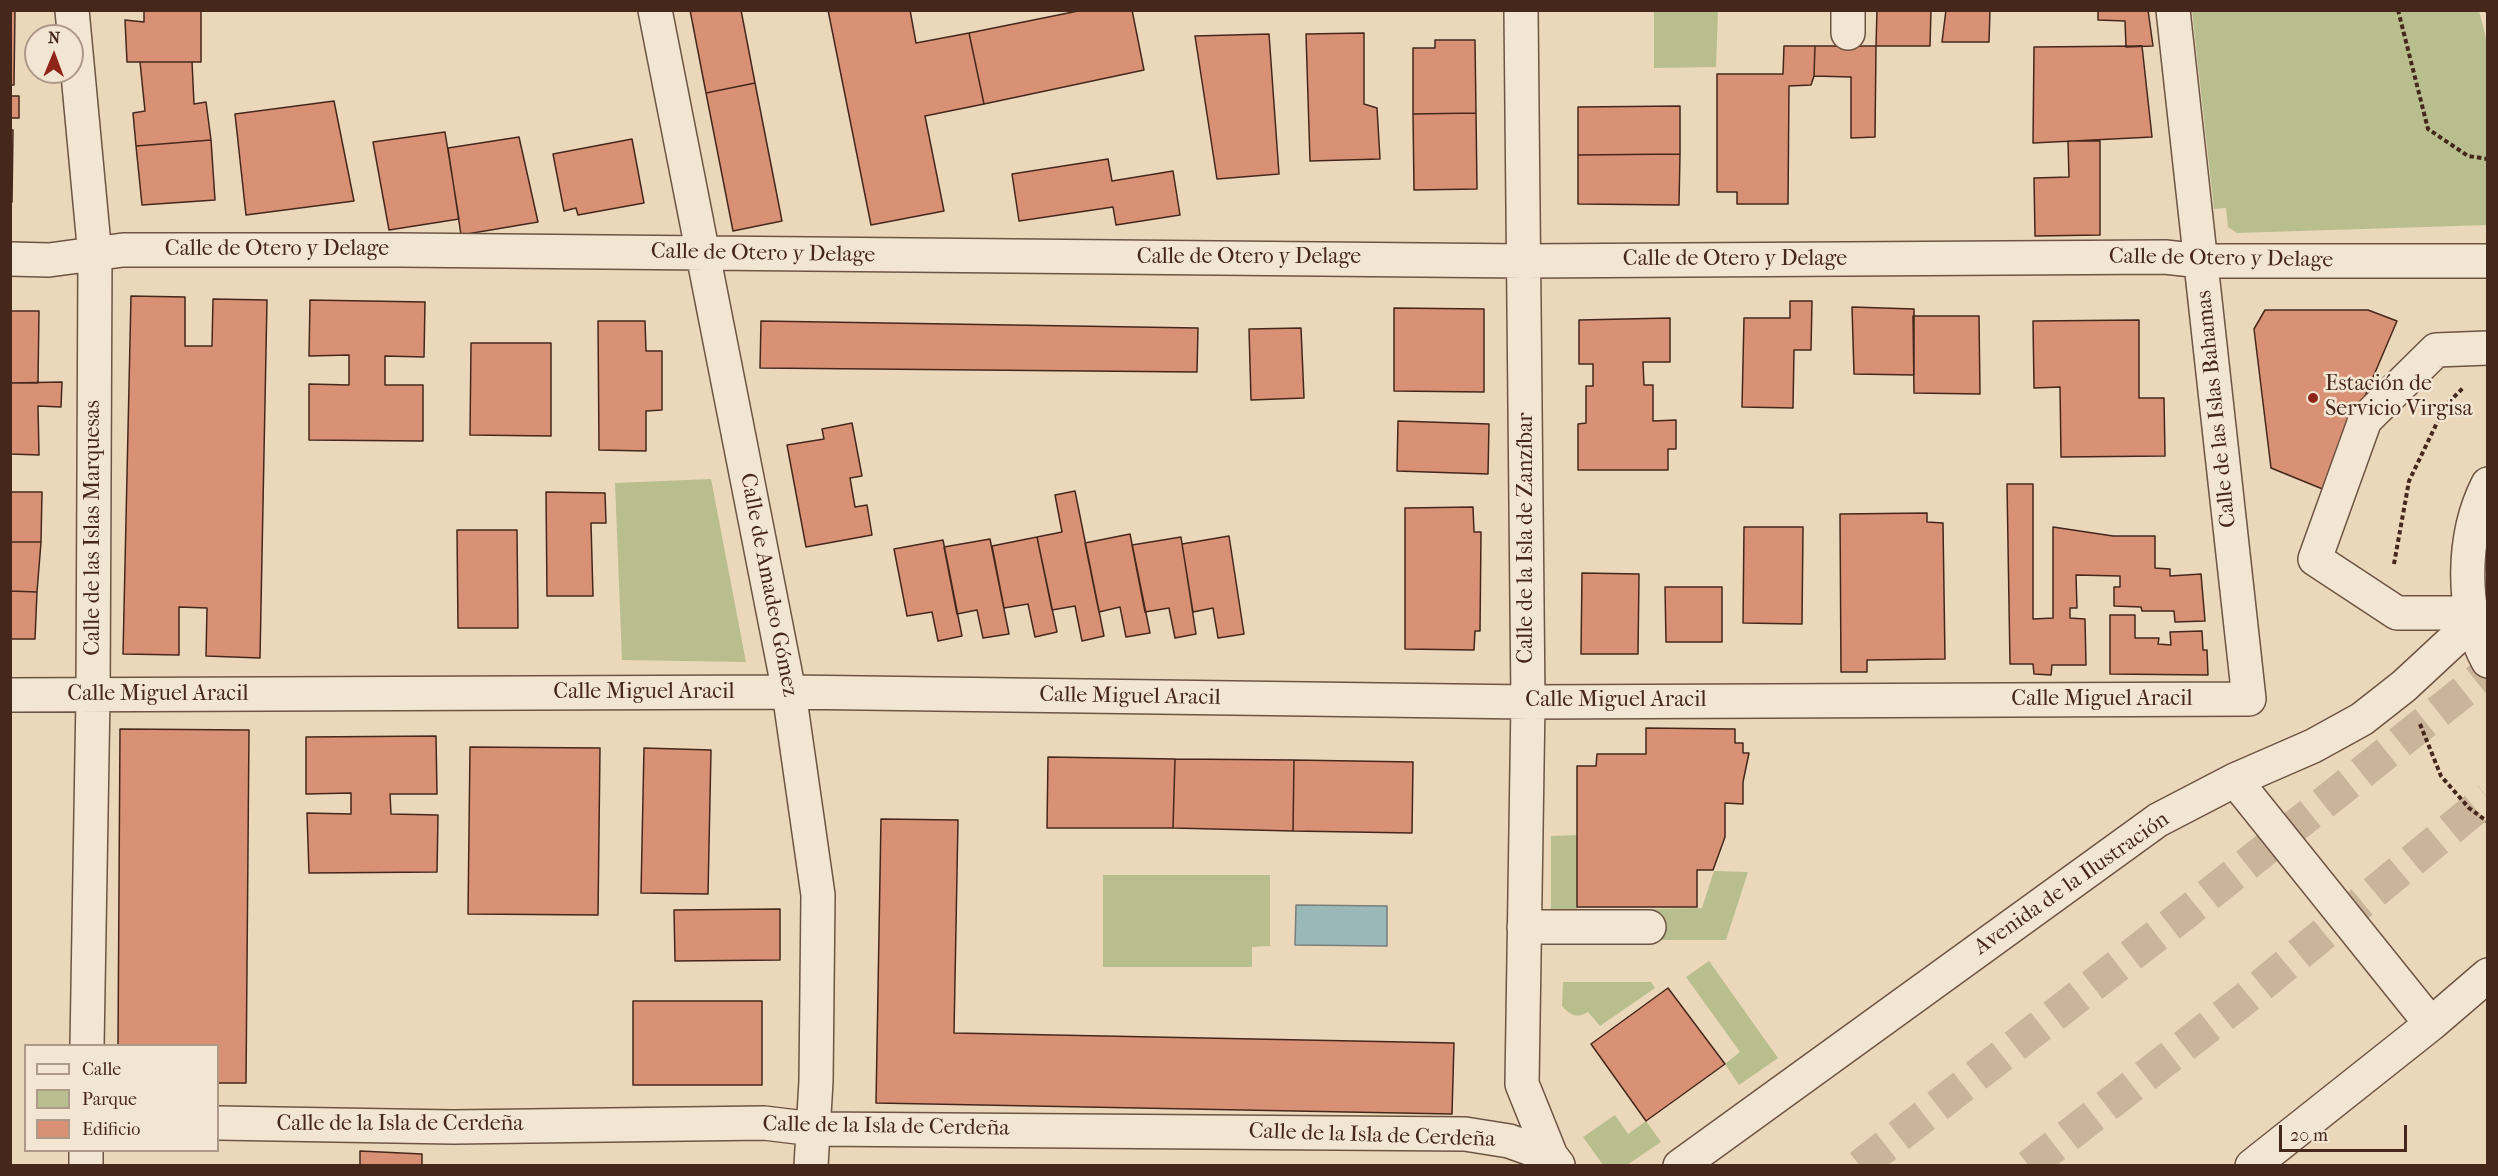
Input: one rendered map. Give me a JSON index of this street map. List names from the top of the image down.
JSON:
{
  "streets": {
    "street": [
      "Calle de Otero y Delage",
      "Calle de las Islas Bahamas",
      "Calle de las Islas Marquesas",
      "Calle de la Isla de Zanzíbar",
      "Calle de Amadeo Gómez",
      "Calle Miguel Aracil",
      "Avenida de la Ilustración",
      "Calle de la Isla de Cerdeña"
    ]
  },
  "crossings": [
    ["Calle de Otero y Delage", "Calle de las Islas Bahamas"],
    ["Calle de Otero y Delage", "Calle de las Islas Marquesas"],
    ["Calle de Otero y Delage", "Calle de la Isla de Zanzíbar"],
    ["Calle de Otero y Delage", "Calle de Amadeo Gómez"],
    ["Calle de las Islas Bahamas", "Calle Miguel Aracil"],
    ["Calle de las Islas Marquesas", "Calle Miguel Aracil"],
    ["Calle de la Isla de Zanzíbar", "Calle Miguel Aracil"],
    ["Calle de la Isla de Zanzíbar", "Calle de la Isla de Cerdeña"],
    ["Calle de Amadeo Gómez", "Calle Miguel Aracil"],
    ["Calle de Amadeo Gómez", "Calle de la Isla de Cerdeña"]
  ],
  "places": ["Estación de Servicio Virgisa"],
  "legend": ["Calle", "Parque", "Edificio"],
  "scale_bar": "20 m",
  "north": "top"
}
